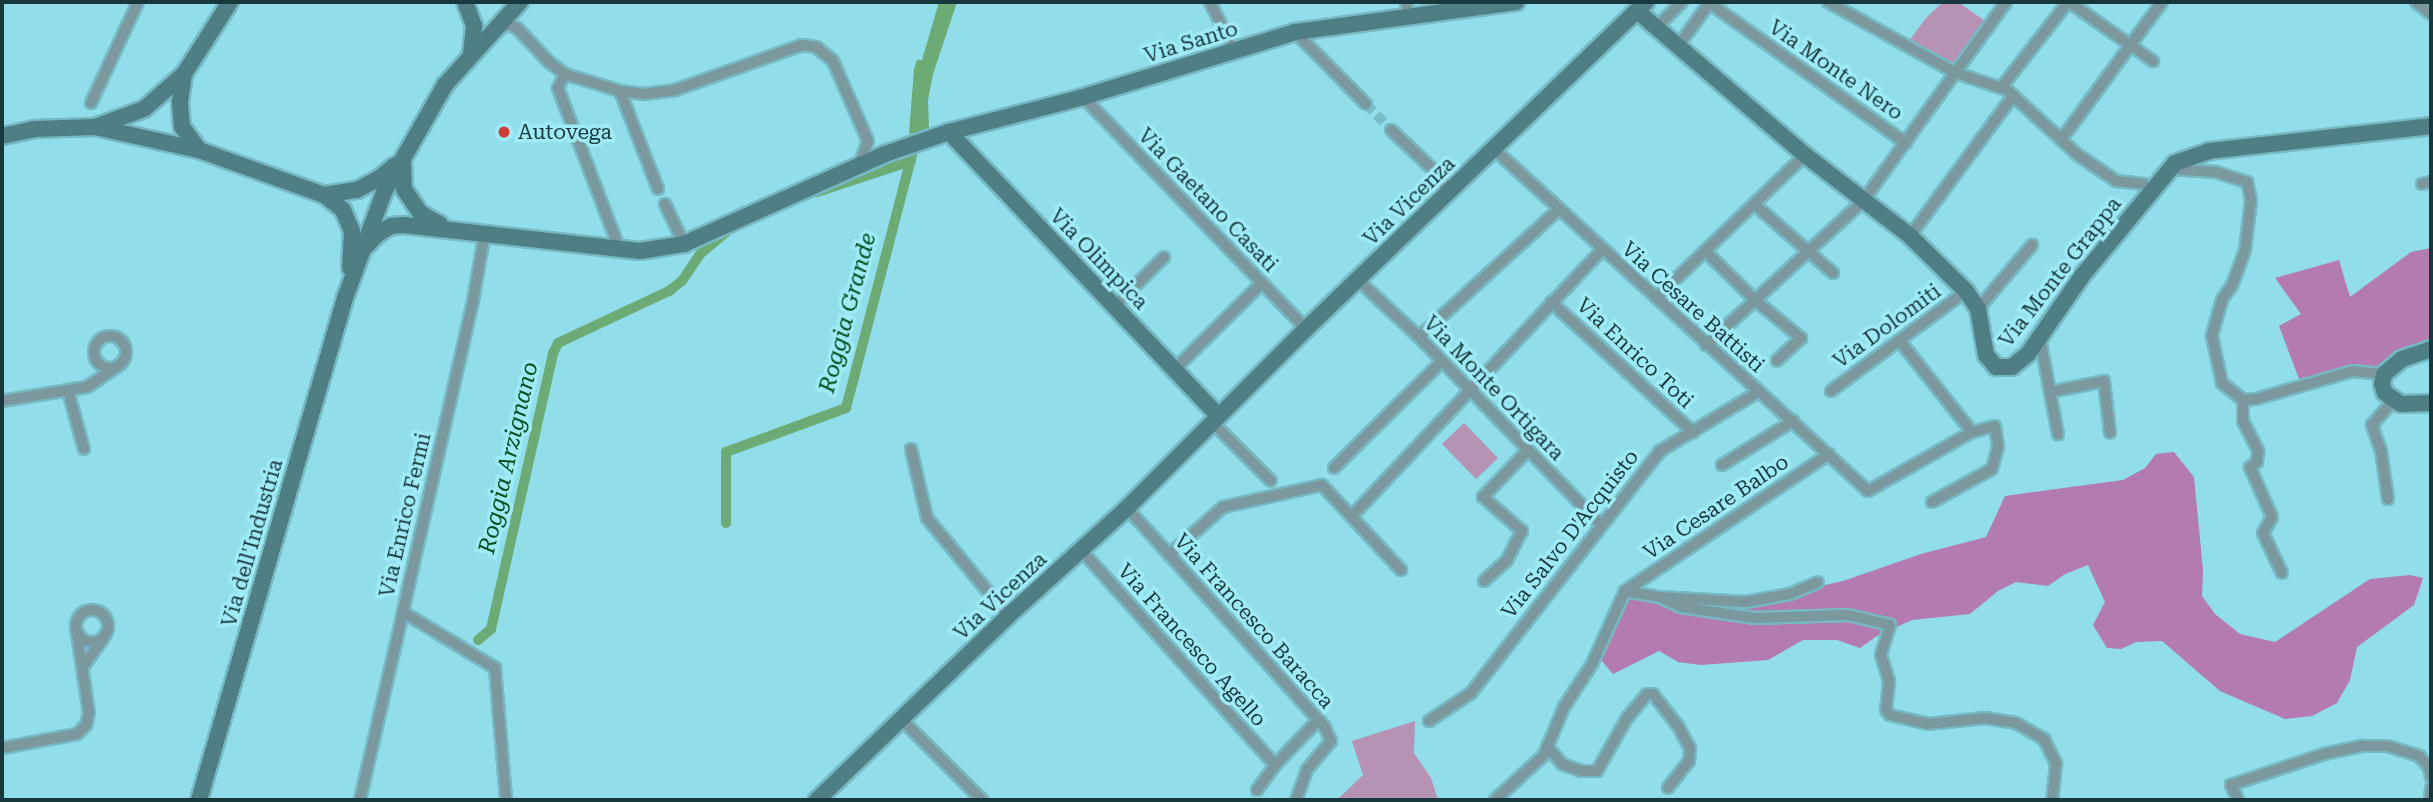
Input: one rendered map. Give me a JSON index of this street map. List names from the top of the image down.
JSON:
{
  "streets": {
    "street": [
      "Via Santo",
      "Via Monte Nero",
      "Via Gaetano Casati",
      "Via Vicenza",
      "Via Olimpica",
      "Via Monte Grappa",
      "Via Cesare Battisti",
      "Via Dolomiti",
      "Via Enrico Toti",
      "Via Monte Ortigara",
      "Via Cesare Balbo",
      "Via Enrico Fermi",
      "Via Salvo D'Acquisto",
      "Via dell'Industria",
      "Via Francesco Baracca",
      "Via Francesco Agello"
    ]
  },
  "crossings": [
    ["Via Santo", "Via Gaetano Casati"],
    ["Via Santo", "Via Olimpica"],
    ["Via Santo", "Via Enrico Fermi"],
    ["Via Santo", "Via dell'Industria"],
    ["Via Gaetano Casati", "Via Vicenza"],
    ["Via Vicenza", "Via Olimpica"],
    ["Via Vicenza", "Via Monte Grappa"],
    ["Via Vicenza", "Via Cesare Battisti"],
    ["Via Vicenza", "Via Monte Ortigara"],
    ["Via Vicenza", "Via Francesco Baracca"],
    ["Via Vicenza", "Via Francesco Agello"],
    ["Via Monte Grappa", "Via Dolomiti"],
    ["Via Cesare Battisti", "Via Cesare Balbo"],
    ["Via Cesare Battisti", "Via Salvo D'Acquisto"],
    ["Via Enrico Toti", "Via Salvo D'Acquisto"],
    ["Via Monte Ortigara", "Via Salvo D'Acquisto"]
  ],
  "water": ["Roggia Grande", "Roggia Arzignano"],
  "places": ["Autovega"]
}
